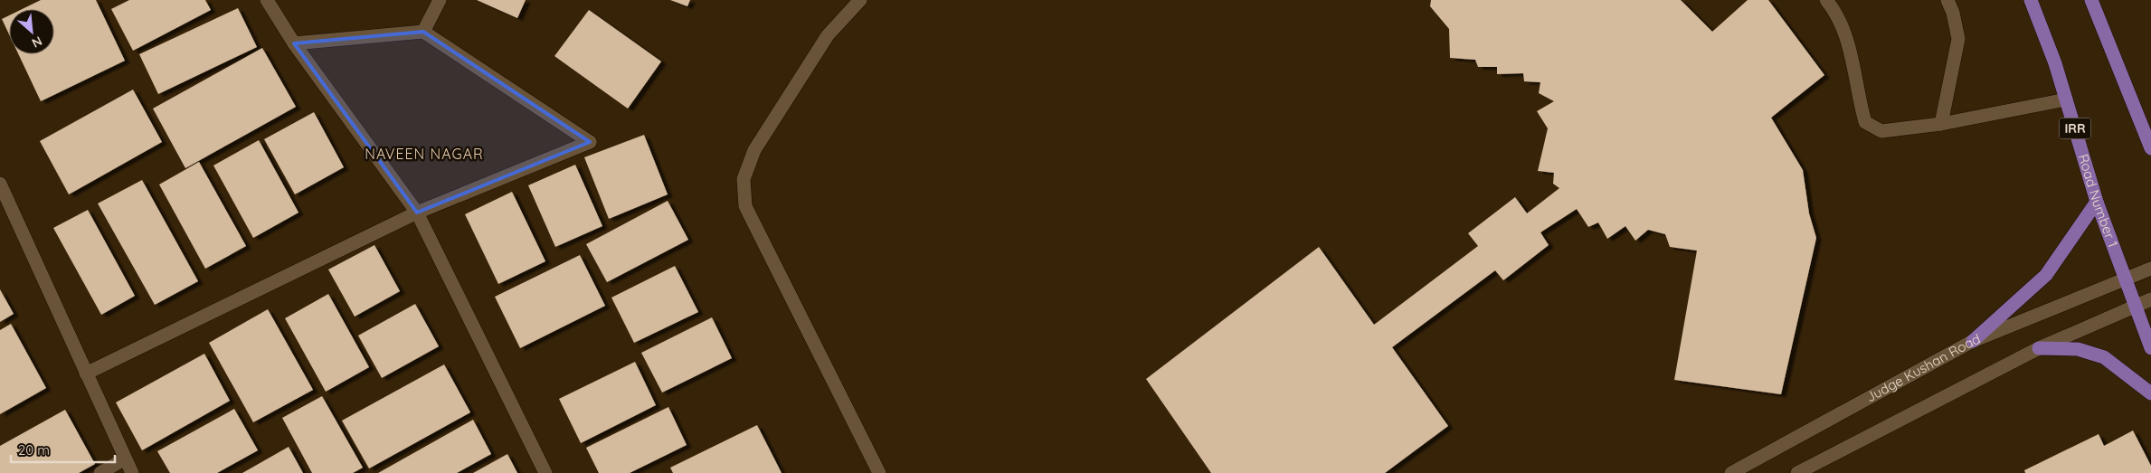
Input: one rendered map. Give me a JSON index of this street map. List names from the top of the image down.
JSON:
{
  "streets": {
    "main road": ["IRR", "Road Number 1"],
    "street": ["Judge Kushan Road"]
  },
  "crossings": [
    ["Road Number 1", "Judge Kushan Road"]
  ],
  "districts": ["NAVEEN NAGAR"],
  "scale_bar": "20 m",
  "north": "bottom right"
}
